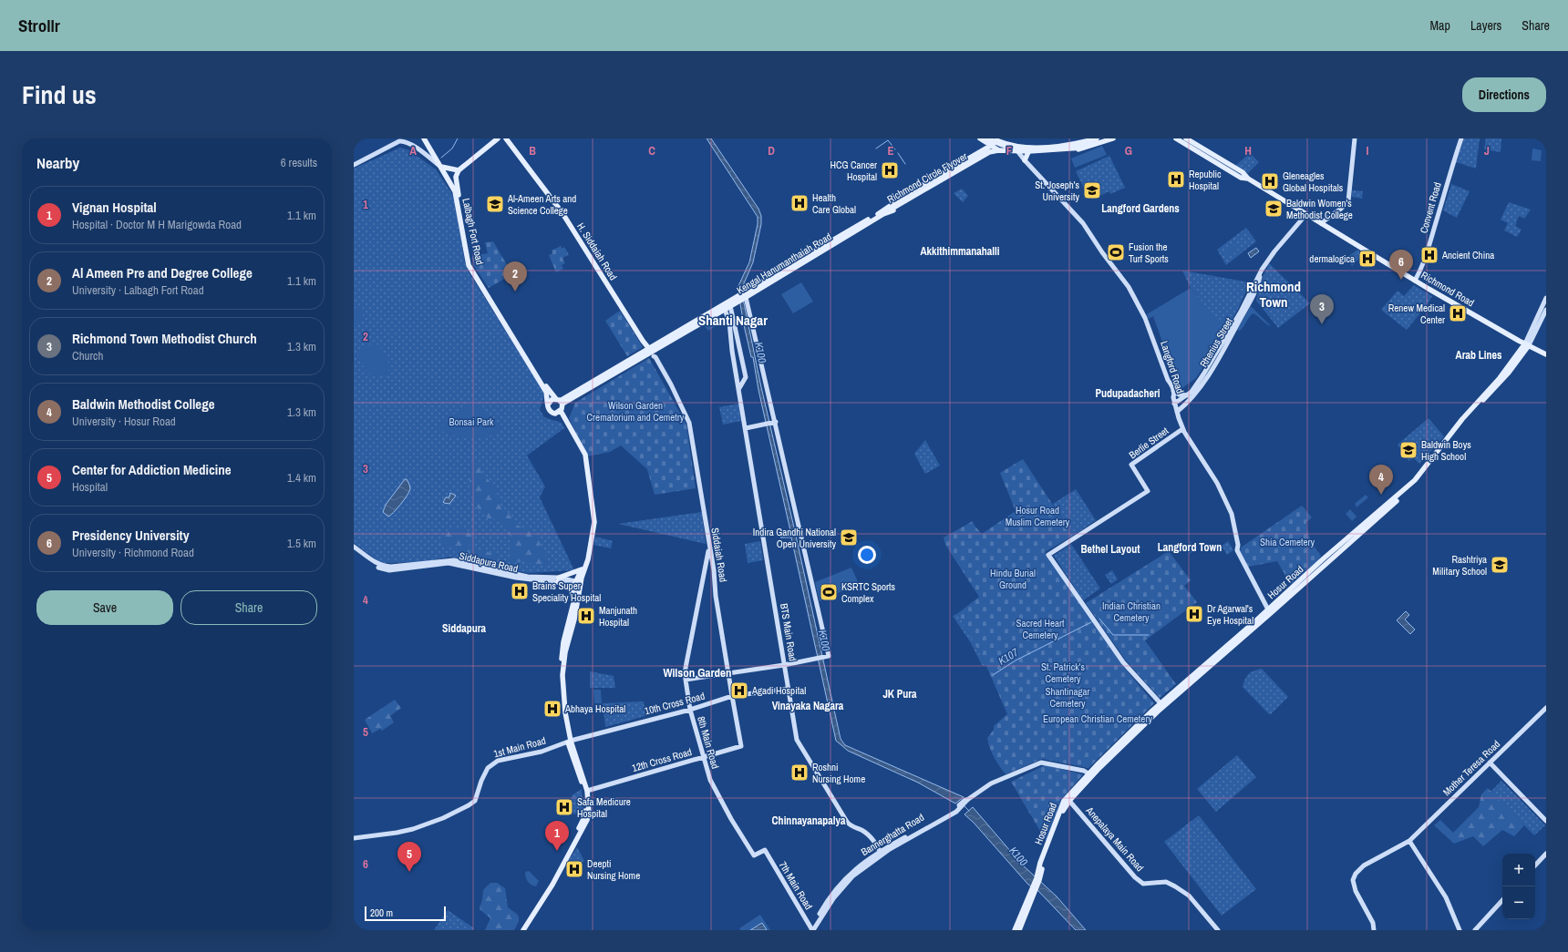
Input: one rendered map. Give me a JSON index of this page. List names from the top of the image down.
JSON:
{
  "streets": {
    "main road": [
      "Richmond Circle Flyover",
      "Lalbagh Fort Road",
      "H. Siddaiah Road",
      "Kengal Hanumanthaiah Road",
      "Richmond Road",
      "Hosur Road"
    ],
    "street": [
      "Convent Road",
      "Rhenius Street",
      "Langford Road",
      "Berlie Street",
      "Siddaiah Road",
      "Siddapura Road",
      "BTS Main Road",
      "10th Cross Road",
      "8th Main Road",
      "1st Main Road",
      "12th Cross Road",
      "Mother Teresa Road",
      "Bannerghatta Road",
      "Anepalaya Main Road",
      "7th Main Road"
    ]
  },
  "crossings": [
    ["Richmond Circle Flyover", "Kengal Hanumanthaiah Road"],
    ["Richmond Circle Flyover", "Langford Road"],
    ["Convent Road", "Richmond Road"],
    ["Lalbagh Fort Road", "Kengal Hanumanthaiah Road"],
    ["H. Siddaiah Road", "Kengal Hanumanthaiah Road"],
    ["H. Siddaiah Road", "Siddaiah Road"],
    ["Kengal Hanumanthaiah Road", "Siddaiah Road"],
    ["Kengal Hanumanthaiah Road", "BTS Main Road"],
    ["Richmond Road", "Rhenius Street"],
    ["Richmond Road", "Hosur Road"],
    ["Rhenius Street", "Langford Road"],
    ["Langford Road", "Berlie Street"],
    ["Langford Road", "Hosur Road"],
    ["Berlie Street", "Hosur Road"],
    ["Siddaiah Road", "10th Cross Road"],
    ["Siddaiah Road", "8th Main Road"],
    ["Siddaiah Road", "12th Cross Road"],
    ["Hosur Road", "Bannerghatta Road"],
    ["Hosur Road", "Anepalaya Main Road"],
    ["BTS Main Road", "10th Cross Road"],
    ["BTS Main Road", "Bannerghatta Road"],
    ["10th Cross Road", "8th Main Road"],
    ["10th Cross Road", "1st Main Road"],
    ["8th Main Road", "12th Cross Road"],
    ["8th Main Road", "7th Main Road"],
    ["Bannerghatta Road", "7th Main Road"]
  ],
  "districts": [
    "Langford Gardens",
    "Akkithimmanahalli",
    "Richmond Town",
    "Shanti Nagar",
    "Arab Lines",
    "Pudupadacheri",
    "Langford Town",
    "Bethel Layout",
    "Siddapura",
    "Wilson Garden",
    "JK Pura",
    "Vinayaka Nagara",
    "Chinnayanapalya"
  ],
  "water": ["K100", "K107"],
  "parks": [
    "Wilson Garden Crematorium and Cemetry",
    "Bonsai Park",
    "Hosur Road Muslim Cemetery",
    "Shia Cemetery",
    "Hindu Burial Ground",
    "Indian Christian Cemetery",
    "Sacred Heart Cemetery",
    "St. Patrick's Cemetery",
    "Shantinagar Cemetery",
    "European Christian Cemetery"
  ],
  "places": {
    "hospital": [
      "HCG Cancer Hospital",
      "Republic Hospital",
      "Gleneagles Global Hospitals",
      "Health Care Global",
      "Ancient China",
      "dermalogica",
      "Renew Medical Center",
      "Brains Super Speciality Hospital",
      "Dr Agarwal's Eye Hospital",
      "Manjunath Hospital",
      "Agadi Hospital",
      "Abhaya Hospital",
      "Roshni Nursing Home",
      "Safa Medicure Hospital",
      "Deepti Nursing Home"
    ],
    "school or university": [
      "St. Joseph's University",
      "Al-Ameen Arts and Science College",
      "Baldwin Women's Methodist College",
      "Baldwin Boys High School",
      "Indira Gandhi National Open University",
      "Rashtriya Military School"
    ],
    "sports": ["Fusion the Turf Sports", "KSRTC Sports Complex"]
  },
  "scale_bar": "200 m",
  "page": {
    "header": "Strollr",
    "nav": ["Map", "Layers", "Share"],
    "title": "Find us",
    "buttons": [
      "Directions",
      ["Save", "Share"]
    ],
    "heading": ["Nearby", "6 results"],
    "list": [
      {
        "mark": "1",
        "name": "Vignan Hospital",
        "note": "Hospital · Doctor M H Marigowda Road",
        "value": "1.1 km"
      },
      {
        "mark": "2",
        "name": "Al Ameen Pre and Degree College",
        "note": "University · Lalbagh Fort Road",
        "value": "1.1 km"
      },
      {
        "mark": "3",
        "name": "Richmond Town Methodist Church",
        "note": "Church",
        "value": "1.3 km"
      },
      {
        "mark": "4",
        "name": "Baldwin Methodist College",
        "note": "University · Hosur Road",
        "value": "1.3 km"
      },
      {
        "mark": "5",
        "name": "Center for Addiction Medicine",
        "note": "Hospital",
        "value": "1.4 km"
      },
      {
        "mark": "6",
        "name": "Presidency University",
        "note": "University · Richmond Road",
        "value": "1.5 km"
      }
    ],
    "pins": [
      "6",
      "2",
      "3",
      "4",
      "1",
      "5"
    ],
    "map_buttons": ["+", "−"],
    "scale": "200 m"
  },
  "grid": {
    "columns": [
      "A",
      "B",
      "C",
      "D",
      "E",
      "F",
      "G",
      "H",
      "I",
      "J"
    ],
    "rows": [
      "1",
      "2",
      "3",
      "4",
      "5",
      "6"
    ]
  }
}
